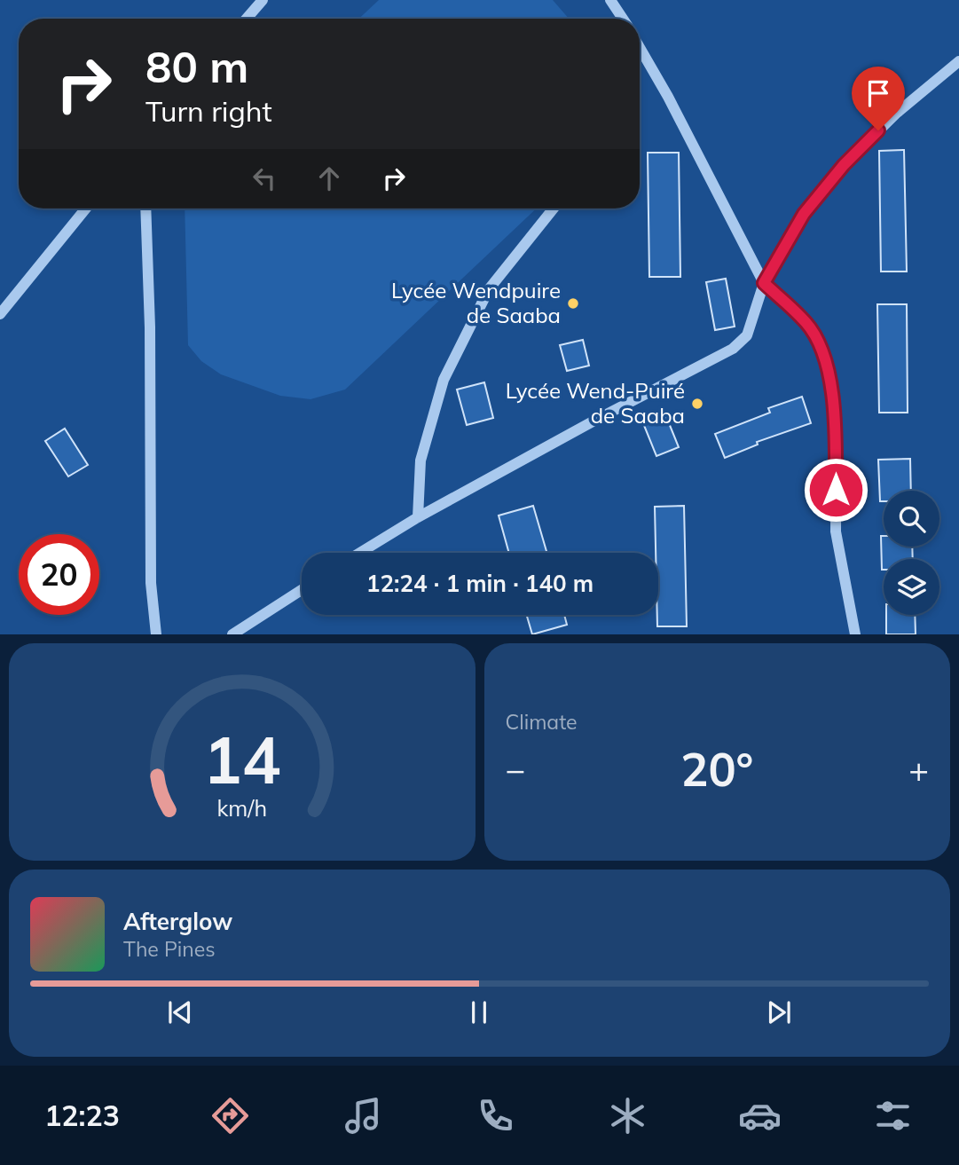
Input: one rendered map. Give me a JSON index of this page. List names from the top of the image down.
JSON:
{
  "places": ["Lycée Wendpuire de Saaba", "Lycée Wend-Puiré de Saaba"],
  "page": {
    "turn": ["80 m", "Turn right"],
    "limit": "20",
    "trip": "12:24 · 1 min · 140 m",
    "tile": "Climate",
    "heat": ["−", "20°", "+"],
    "song": ["Afterglow", "The Pines"],
    "tabs": "12:23",
    "gauge": ["14", "km/h"]
  }
}
